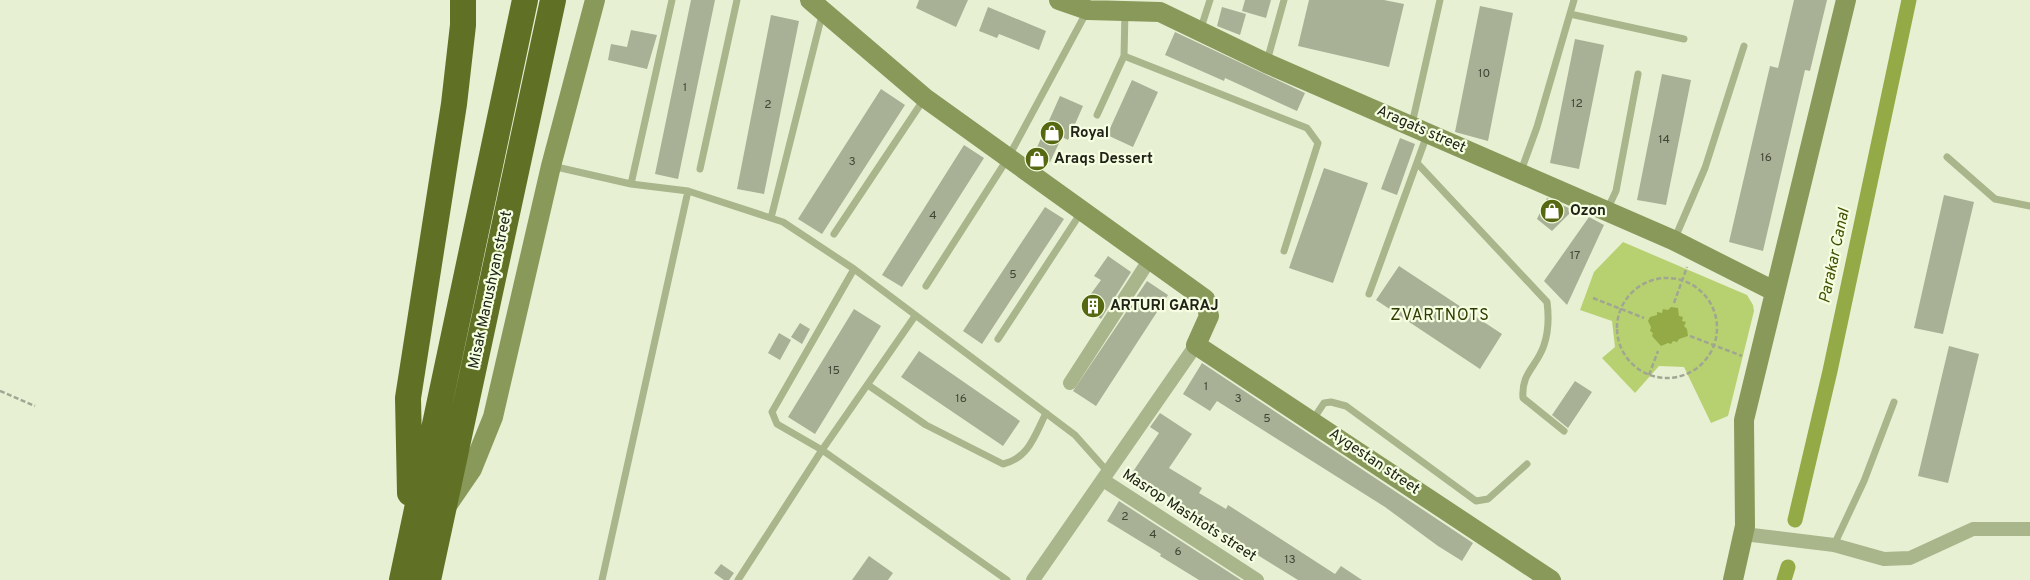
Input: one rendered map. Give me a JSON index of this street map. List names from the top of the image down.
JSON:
{
  "streets": {
    "highway": ["Misak Manushyan street"],
    "street": ["Aragats street", "Aygestan street", "Masrop Mashtots street"]
  },
  "districts": ["ZVARTNOTS"],
  "water": ["Parakar Canal"],
  "places": {
    "shop": ["Royal", "Araqs Dessert", "Ozon"],
    "building": ["ARTURI GARAJ"]
  },
  "house_numbers": [
    "10",
    "1",
    "12",
    "2",
    "14",
    "16",
    "3",
    "4",
    "17",
    "5",
    "15",
    "1",
    "16",
    "3",
    "5",
    "2",
    "4",
    "6",
    "13"
  ]
}
